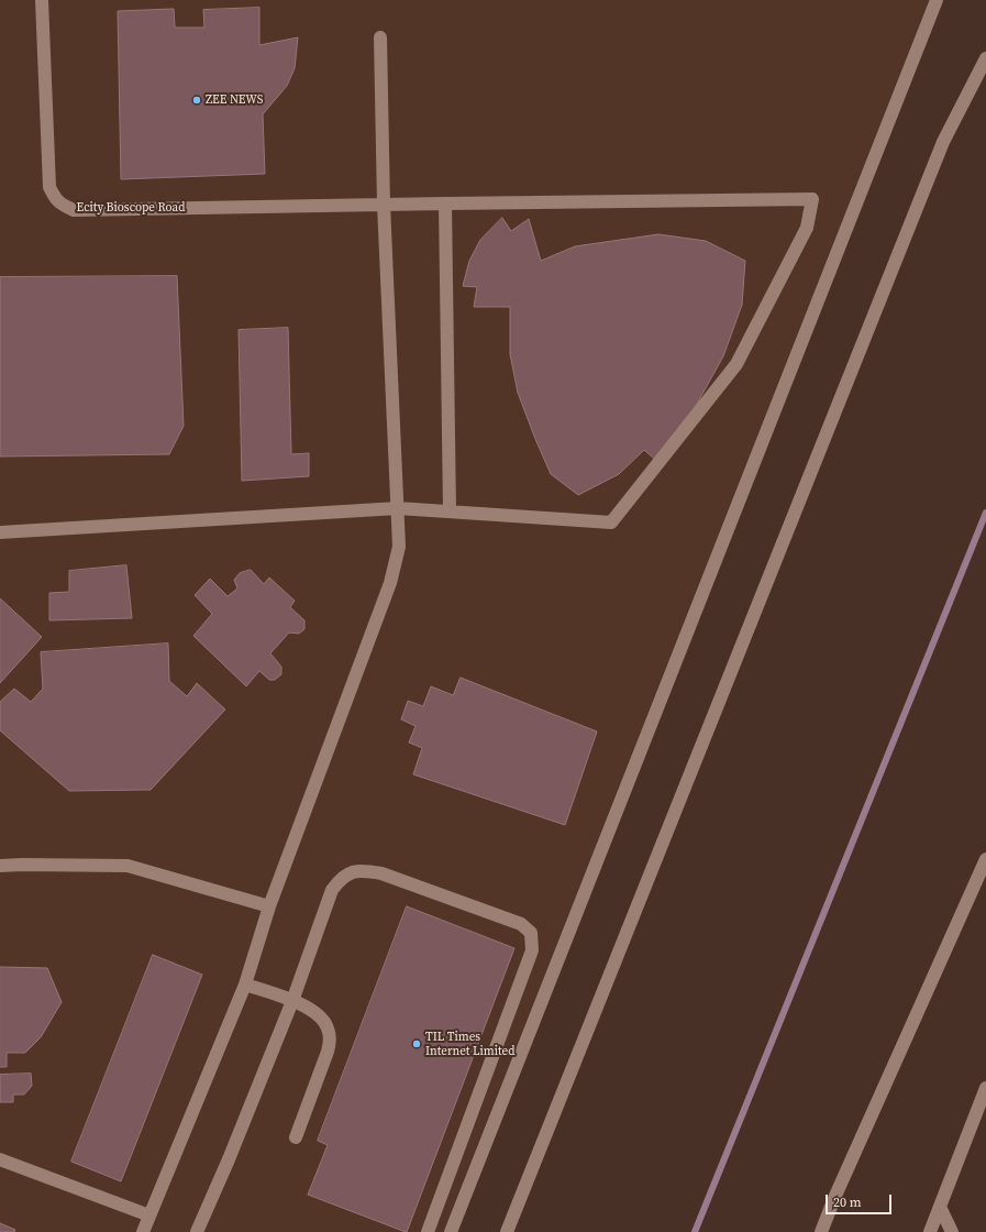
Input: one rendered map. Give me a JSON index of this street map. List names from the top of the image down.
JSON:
{
  "streets": {
    "street": ["Ecity Bioscope Road"]
  },
  "places": ["ZEE NEWS", "TIL Times Internet Limited"],
  "scale_bar": "20 m"
}
